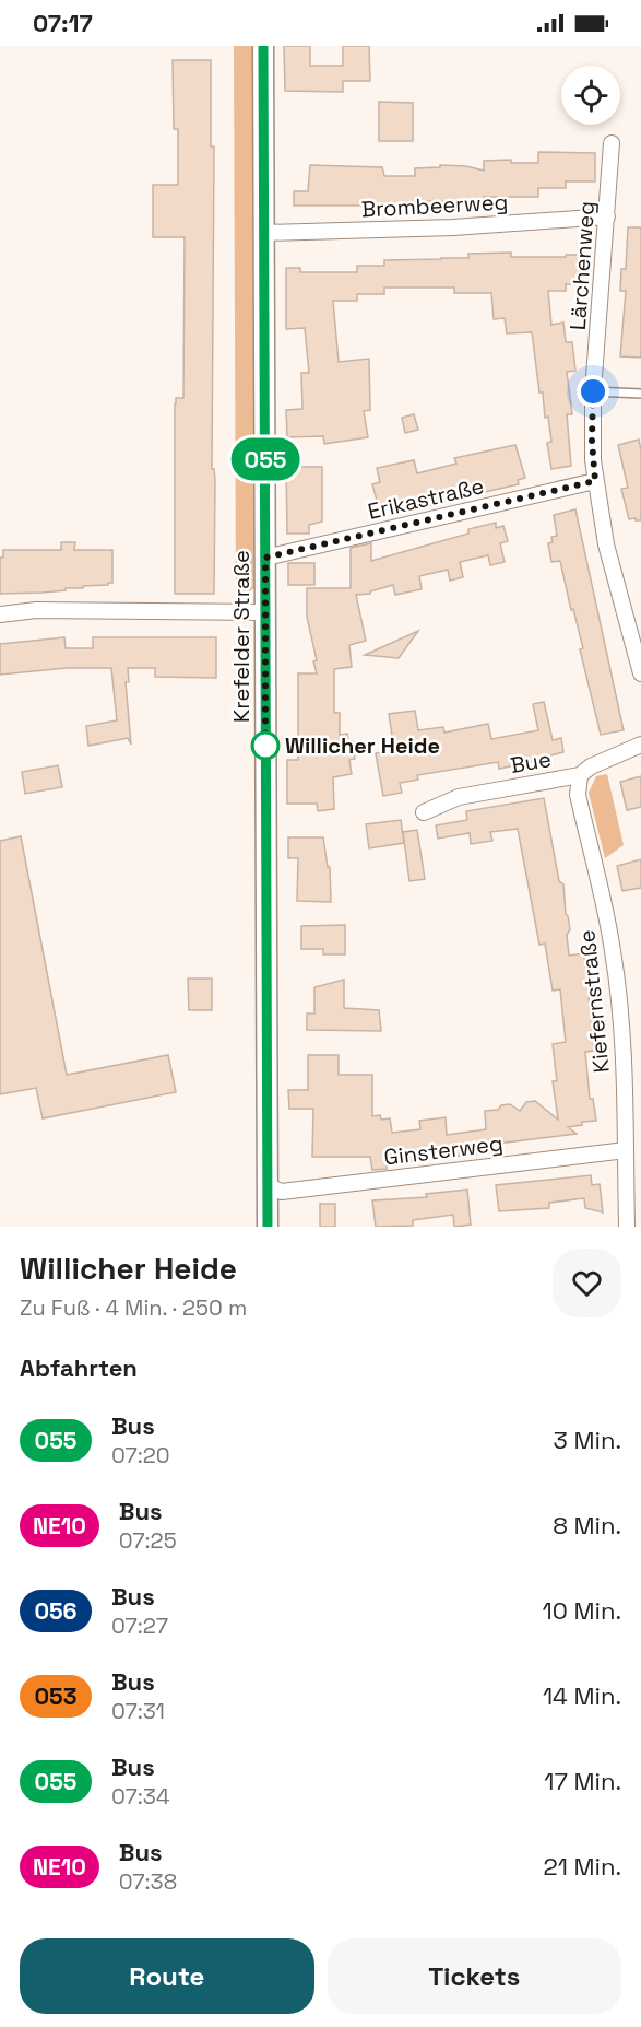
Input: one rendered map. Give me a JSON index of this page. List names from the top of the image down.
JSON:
{
  "streets": {
    "main road": ["Krefelder Straße"],
    "street": [
      "Brombeerweg",
      "Lärchenweg",
      "Erikastraße",
      "Bue",
      "Kiefernstraße",
      "Ginsterweg"
    ]
  },
  "crossings": [
    ["Brombeerweg", "Lärchenweg"],
    ["Brombeerweg", "Krefelder Straße"],
    ["Lärchenweg", "Erikastraße"],
    ["Erikastraße", "Krefelder Straße"],
    ["Krefelder Straße", "Ginsterweg"],
    ["Bue", "Kiefernstraße"],
    ["Kiefernstraße", "Ginsterweg"]
  ],
  "places": ["Willicher Heide"],
  "lines": ["bus line 055"],
  "page": {
    "status": "07:17",
    "on_map": "055",
    "heading": [
      ["Willicher Heide", "Zu Fuß · 4 Min. · 250 m"],
      "Abfahrten"
    ],
    "list": [
      {
        "mark": "055",
        "name": "Bus",
        "note": "07:20",
        "value": "3 Min."
      },
      {
        "mark": "NE10",
        "name": "Bus",
        "note": "07:25",
        "value": "8 Min."
      },
      {
        "mark": "056",
        "name": "Bus",
        "note": "07:27",
        "value": "10 Min."
      },
      {
        "mark": "053",
        "name": "Bus",
        "note": "07:31",
        "value": "14 Min."
      },
      {
        "mark": "055",
        "name": "Bus",
        "note": "07:34",
        "value": "17 Min."
      },
      {
        "mark": "NE10",
        "name": "Bus",
        "note": "07:38",
        "value": "21 Min."
      }
    ],
    "buttons": ["Route", "Tickets"]
  }
}
